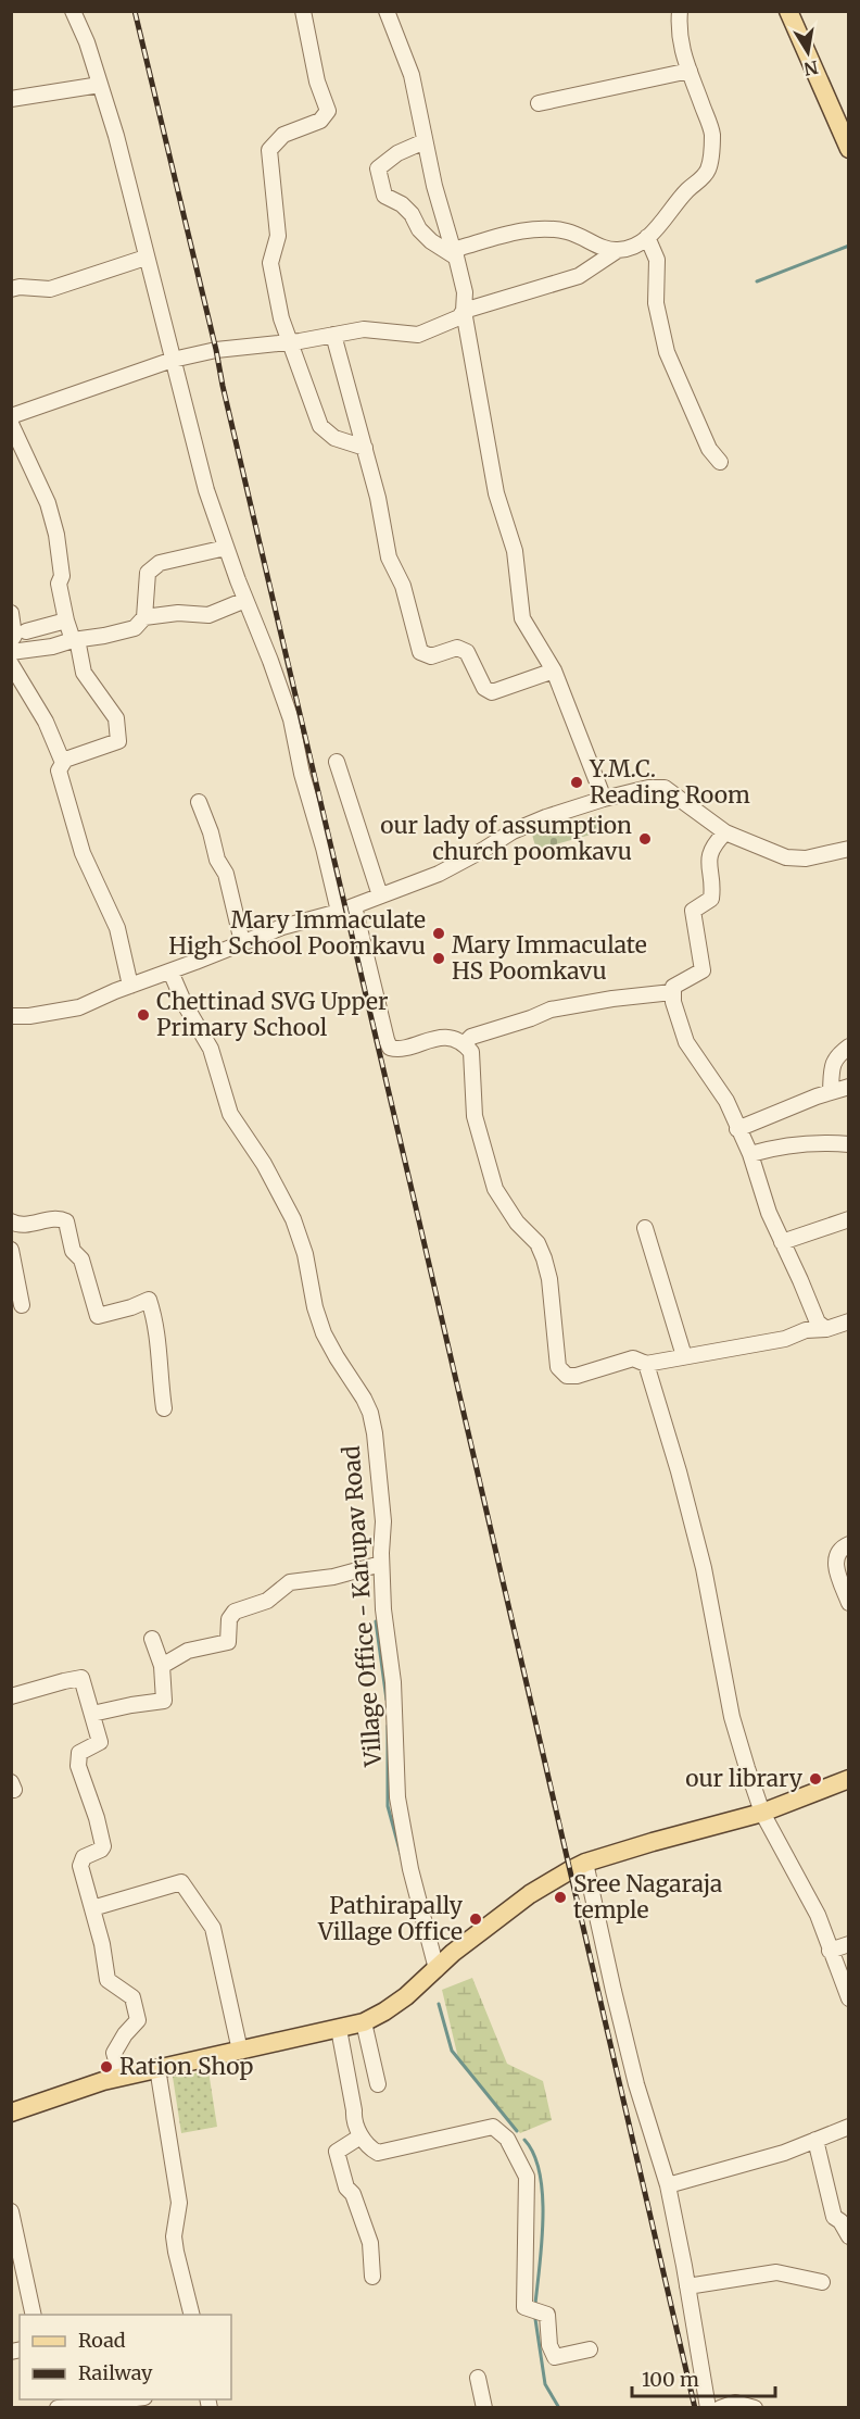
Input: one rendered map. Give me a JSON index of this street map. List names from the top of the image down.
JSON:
{
  "streets": {
    "street": ["Village Office - Karupav Road"]
  },
  "places": [
    "Y.M.C. Reading Room",
    "our lady of assumption church poomkavu",
    "Mary Immaculate High School Poomkavu",
    "Mary Immaculate HS Poomkavu",
    "Chettinad SVG Upper Primary School",
    "our library",
    "Sree Nagaraja temple",
    "Pathirapally Village Office",
    "Ration Shop"
  ],
  "legend": ["Road", "Railway"],
  "scale_bar": "100 m",
  "north": "bottom"
}
